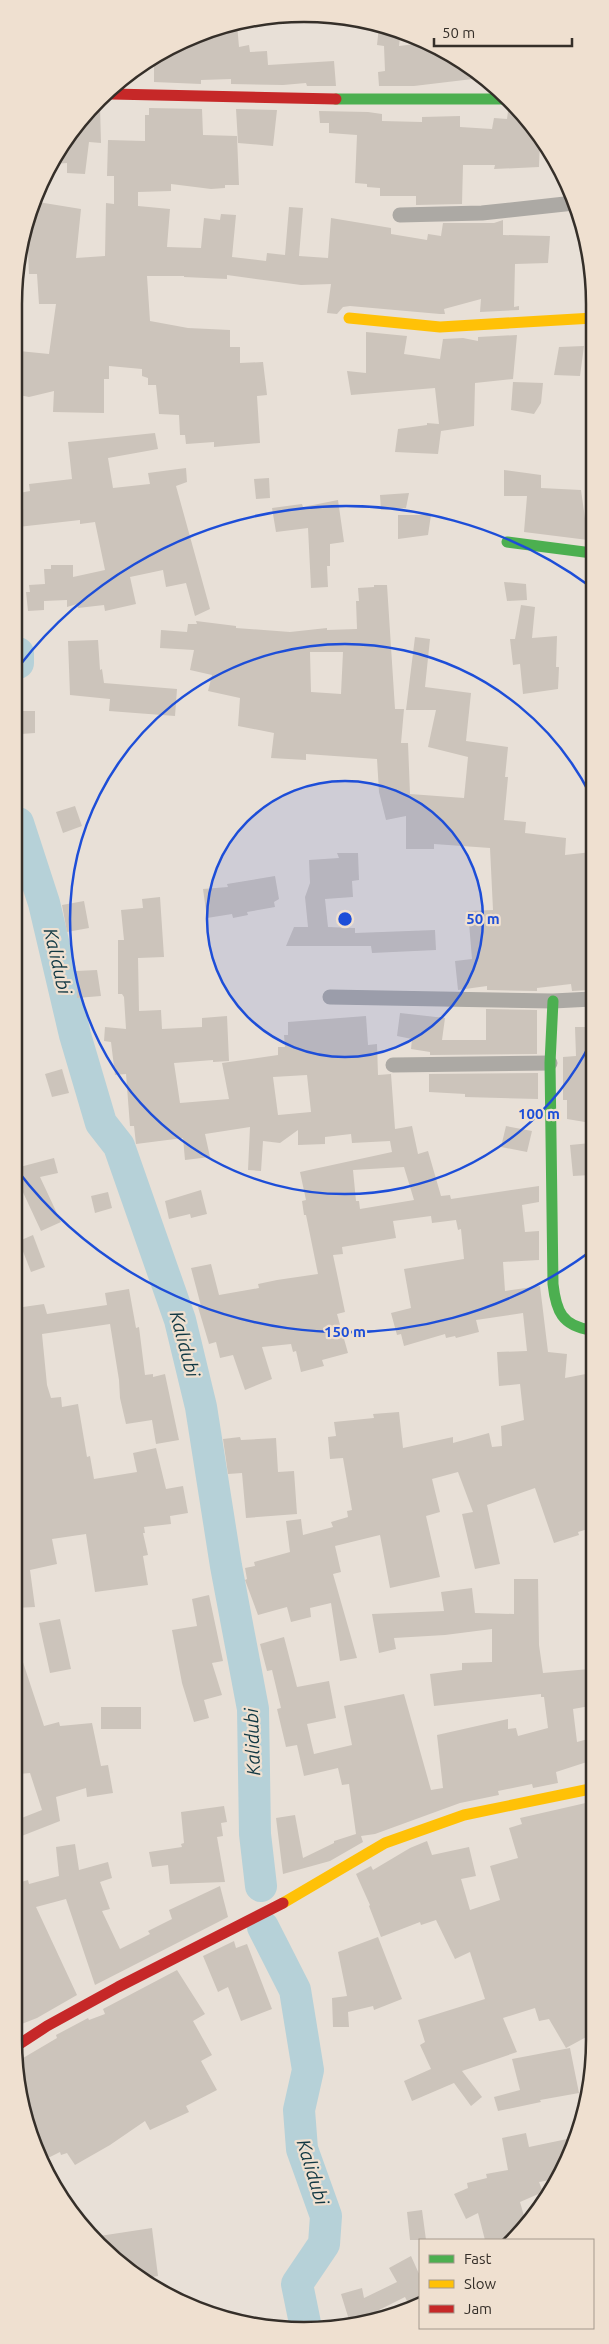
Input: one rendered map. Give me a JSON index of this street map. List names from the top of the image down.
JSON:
{
  "water": ["Kalidubi"],
  "legend": ["Fast", "Slow", "Jam"],
  "scale_bar": "50 m",
  "rings": ["50 m", "100 m", "150 m"]
}
